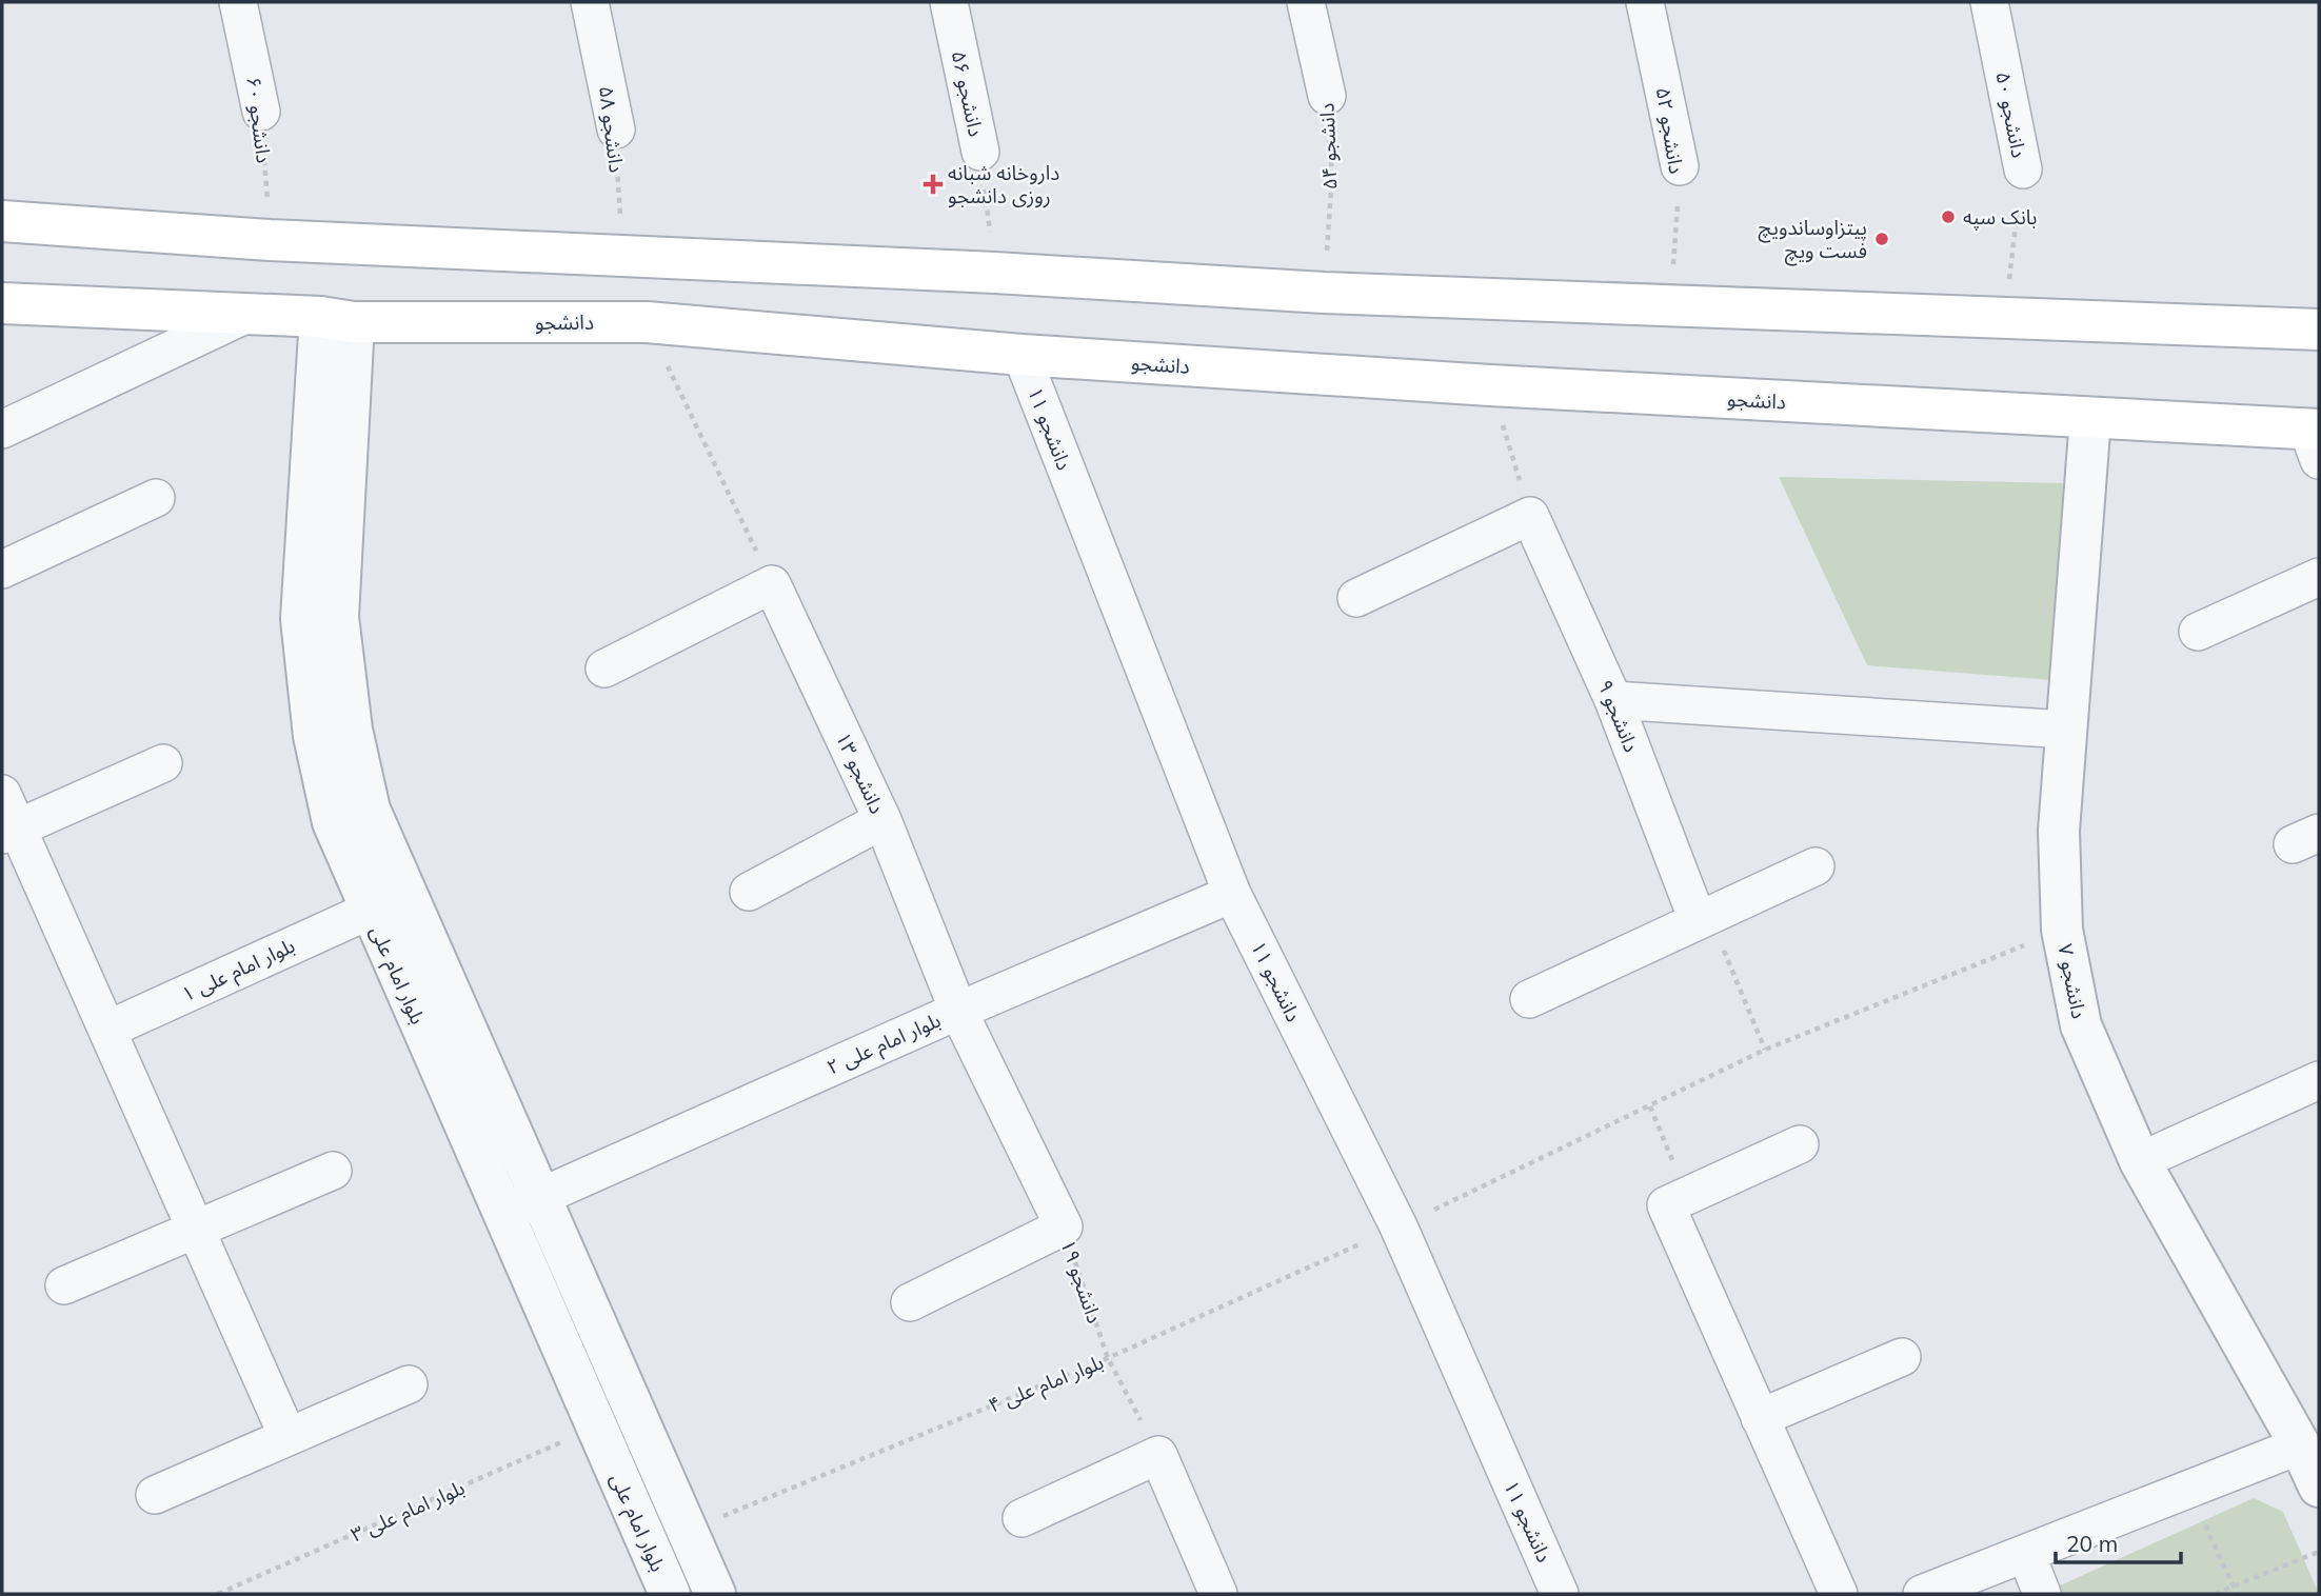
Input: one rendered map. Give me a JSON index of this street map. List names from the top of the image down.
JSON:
{
  "streets": {
    "main road": ["دانشجو"],
    "street": [
      "دانشجو ۵۶",
      "دانشجو ۵۰",
      "دانشجو ۶۰",
      "دانشجو ۵۸",
      "دانشجو ۵۲",
      "دانشجو ۵۴",
      "دانشجو ۱۱",
      "دانشجو ۹",
      "دانشجو ۱۳",
      "بلوار امام علی ۱",
      "بلوار امام علی",
      "دانشجو ۷",
      "بلوار امام علی ۲"
    ],
    "path": ["دانشجو ۱۹", "بلوار امام علی ۴", "بلوار امام علی ۳"]
  },
  "crossings": [
    ["دانشجو", "دانشجو ۱۱"],
    ["دانشجو", "بلوار امام علی"],
    ["دانشجو", "دانشجو ۷"],
    ["دانشجو ۱۱", "بلوار امام علی ۲"],
    ["دانشجو ۱۱", "بلوار امام علی ۴"],
    ["دانشجو ۱۳", "بلوار امام علی ۲"],
    ["دانشجو ۱۳", "دانشجو ۱۹"],
    ["بلوار امام علی ۱", "بلوار امام علی"],
    ["بلوار امام علی", "بلوار امام علی ۲"],
    ["بلوار امام علی", "بلوار امام علی ۴"],
    ["بلوار امام علی", "بلوار امام علی ۳"],
    ["دانشجو ۷", "بلوار امام علی ۴"],
    ["دانشجو ۱۹", "بلوار امام علی ۴"]
  ],
  "places": {
    "health": ["داروخانه شبانه روزی دانشجو"],
    "other": ["بانک سپه", "پیتزاوساندویچ فست ویچ"]
  },
  "scale_bar": "20 m"
}
